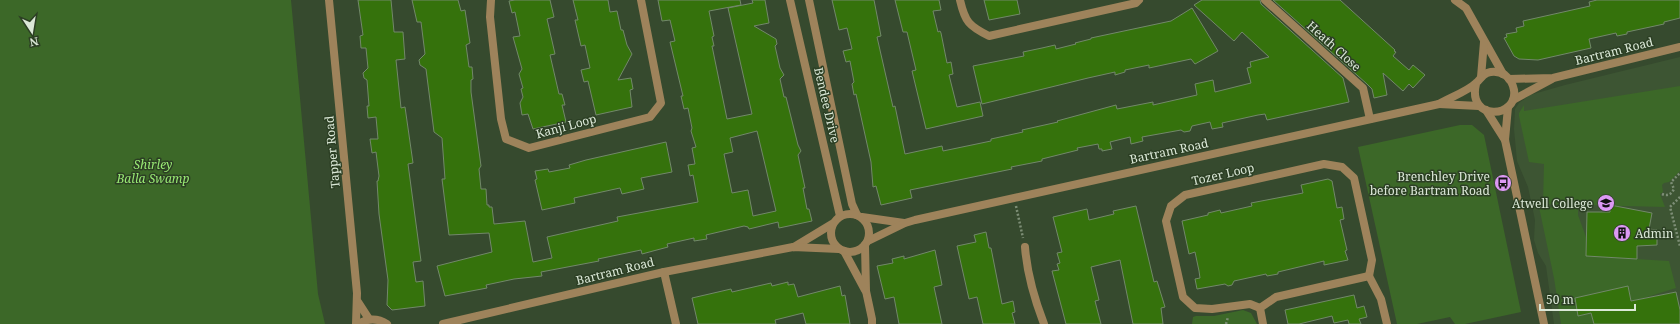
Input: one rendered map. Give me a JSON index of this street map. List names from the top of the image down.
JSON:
{
  "streets": {
    "street": [
      "Heath Close",
      "Bartram Road",
      "Bendee Drive",
      "Kanji Loop",
      "Tapper Road",
      "Tozer Loop"
    ]
  },
  "crossings": [
    ["Heath Close", "Bartram Road"],
    ["Bartram Road", "Bendee Drive"]
  ],
  "parks": ["Shirley Balla Swamp"],
  "places": {
    "bus stop": ["Brenchley Drive before Bartram Road"],
    "school or university": ["Atwell College"],
    "building": ["Admin"]
  },
  "scale_bar": "50 m",
  "north": "bottom"
}
